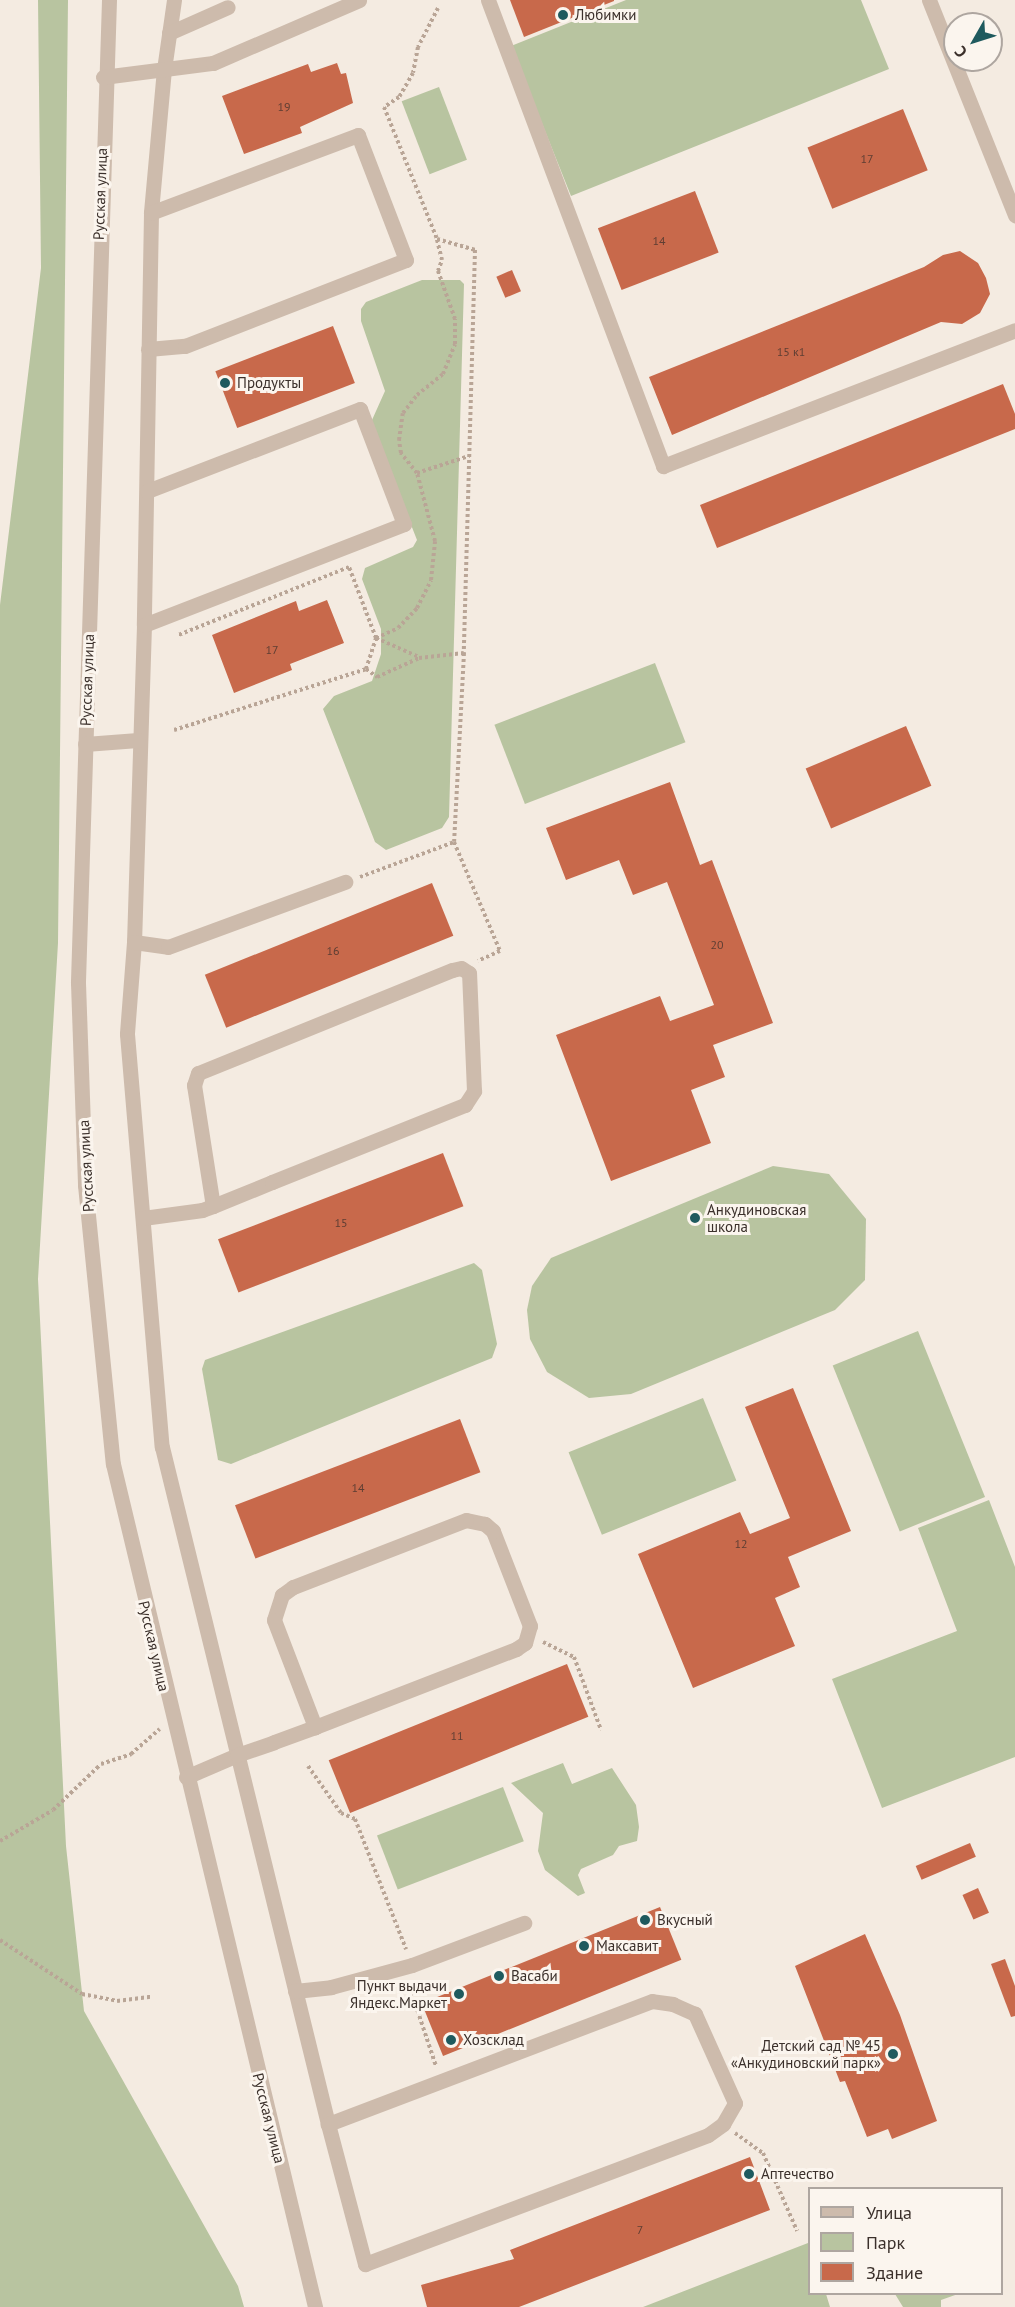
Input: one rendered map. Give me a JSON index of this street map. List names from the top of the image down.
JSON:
{
  "streets": {
    "street": ["Русская улица"]
  },
  "places": [
    "Любимки",
    "Продукты",
    "Анкудиновская школа",
    "Вкусный",
    "Максавит",
    "Васаби",
    "Пункт выдачи Яндекс.Маркет",
    "Хозсклад",
    "Детский сад № 45 «Анкудиновский парк»",
    "Аптечество"
  ],
  "house_numbers": [
    "19",
    "17",
    "14",
    "15 к1",
    "17",
    "20",
    "16",
    "15",
    "14",
    "12",
    "11",
    "7"
  ],
  "legend": ["Улица", "Парк", "Здание"],
  "north": "bottom left"
}
